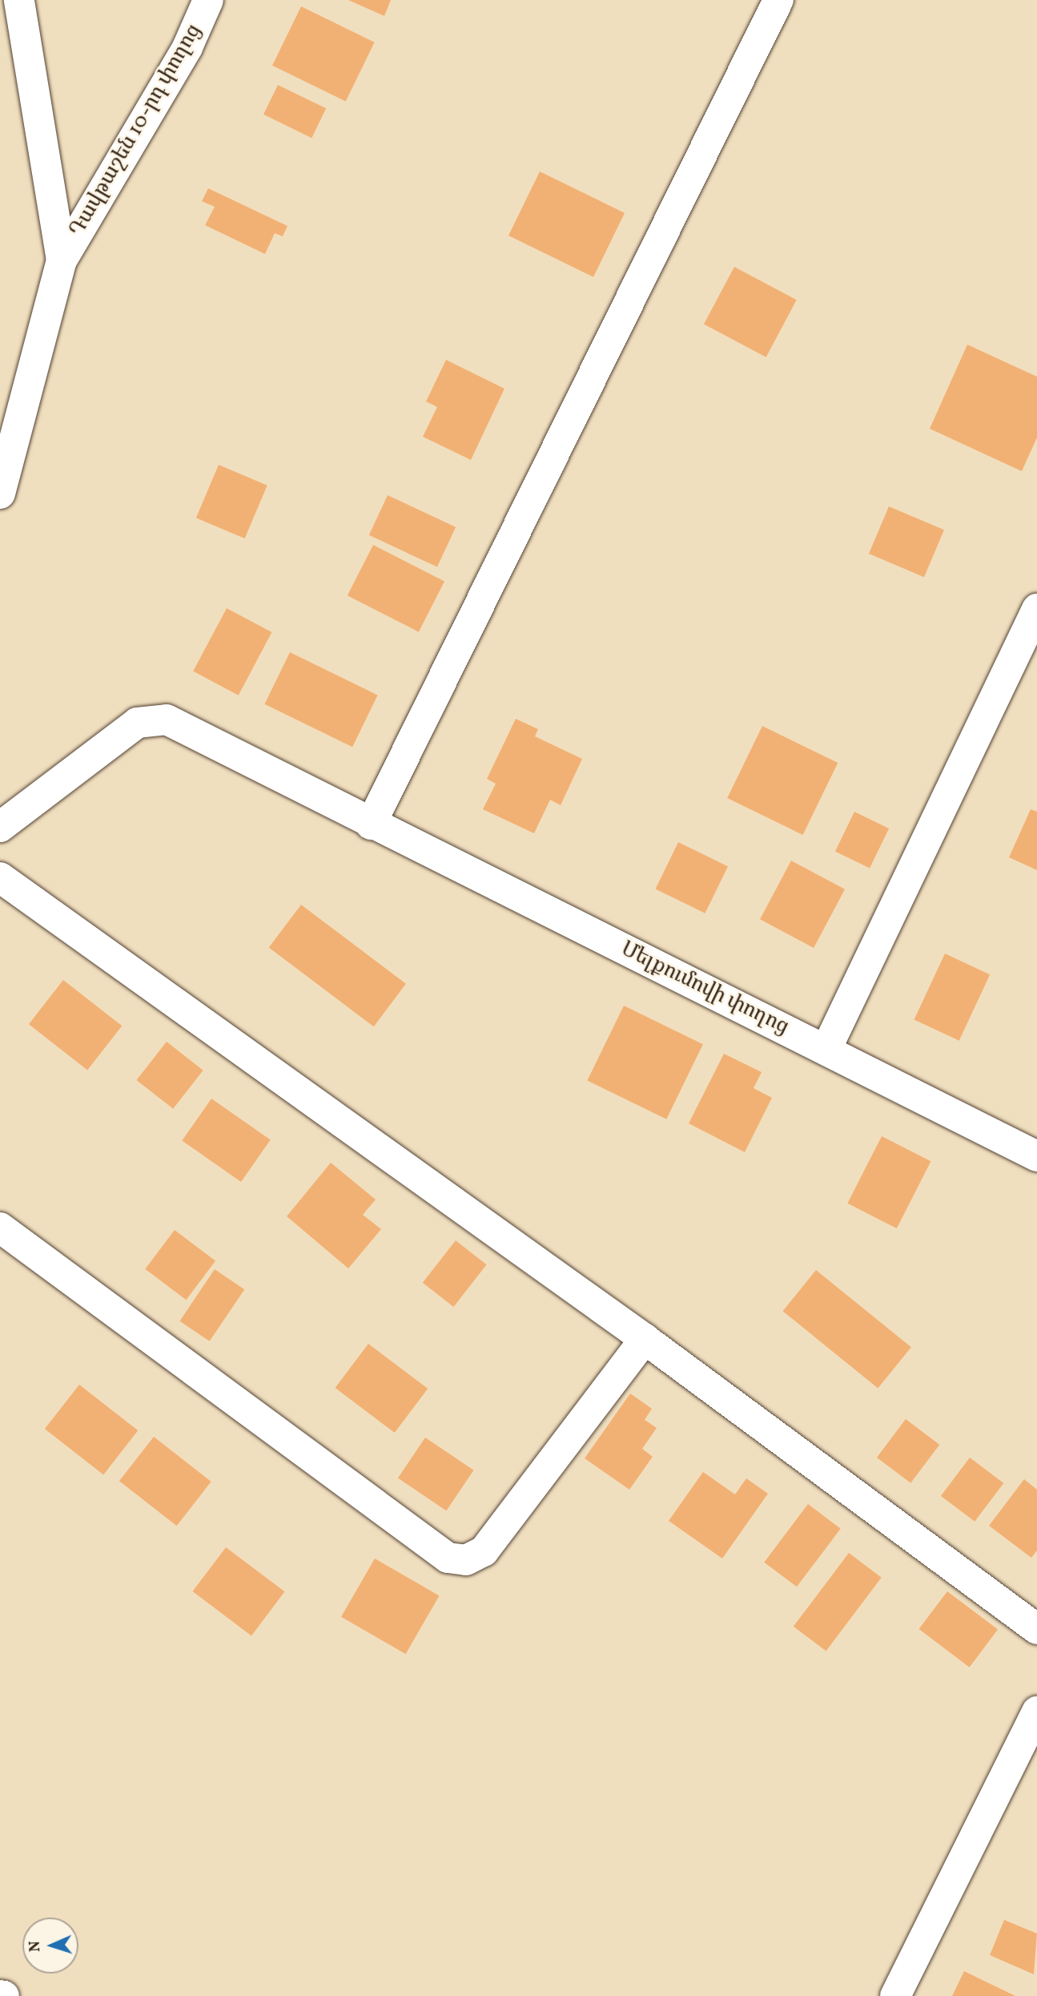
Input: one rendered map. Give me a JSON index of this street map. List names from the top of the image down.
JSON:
{
  "streets": {
    "street": ["Դավթաշեն 10-րդ փողոց", "Մելքումովի փողոց"]
  },
  "north": "left"
}
